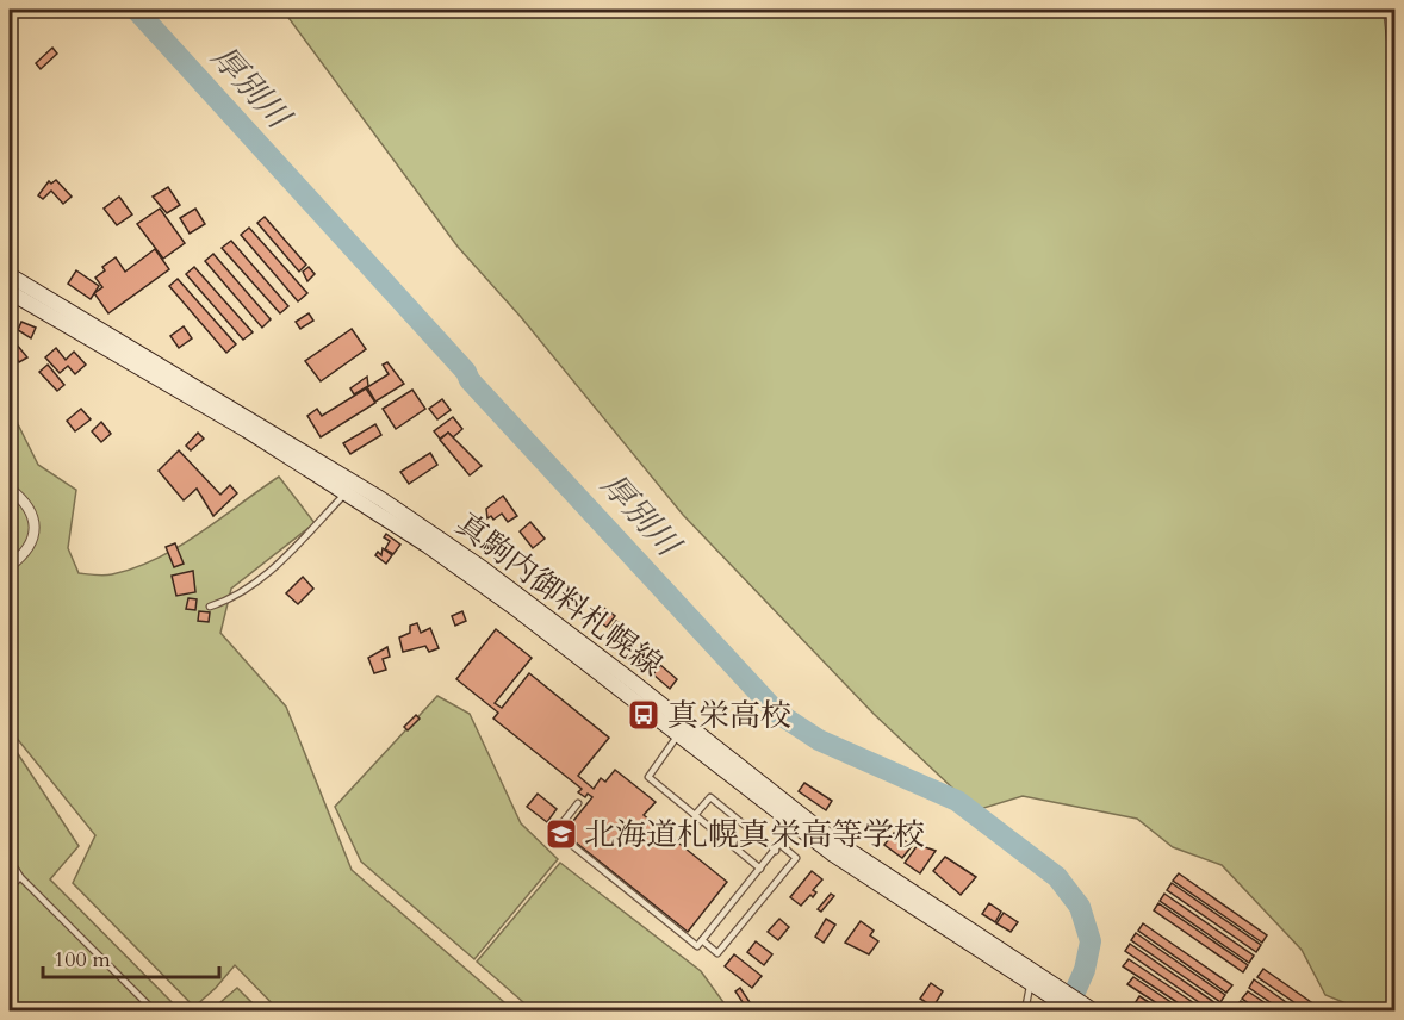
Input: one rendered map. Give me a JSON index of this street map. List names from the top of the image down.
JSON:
{
  "streets": {
    "main road": ["真駒内御料札幌線"]
  },
  "water": ["厚別川"],
  "places": {
    "bus stop": ["真栄高校"],
    "school or university": ["北海道札幌真栄高等学校"]
  },
  "scale_bar": "100 m"
}
